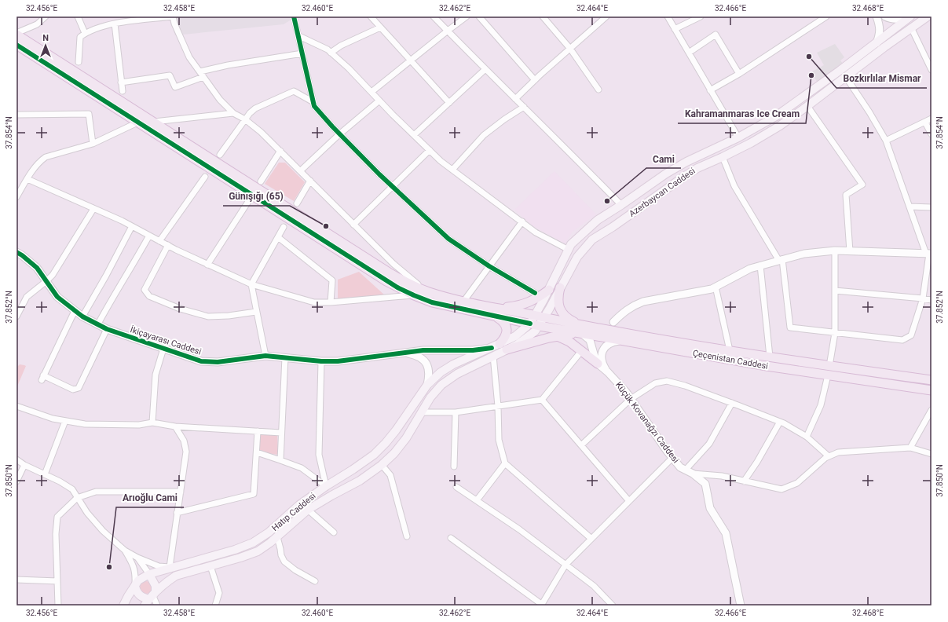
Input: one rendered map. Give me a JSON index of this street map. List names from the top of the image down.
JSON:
{
  "streets": {
    "main road": ["Azerbaycan Caddesi", "Çeçenistan Caddesi", "Hatıp Caddesi"],
    "street": ["İkiçayarası Caddesi", "Küçük Kovanağzı Caddesi"]
  },
  "crossings": [
    ["Azerbaycan Caddesi", "İkiçayarası Caddesi"],
    ["Azerbaycan Caddesi", "Çeçenistan Caddesi"],
    ["Azerbaycan Caddesi", "Hatıp Caddesi"],
    ["Çeçenistan Caddesi", "Küçük Kovanağzı Caddesi"]
  ],
  "places": [
    "Bozkırlılar Mismar",
    "Kahramanmaras Ice Cream",
    "Cami",
    "Günışığı (65)",
    "Arıoğlu Cami"
  ],
  "north": "top",
  "coordinates": [
    "32.456°E",
    "32.458°E",
    "32.460°E",
    "32.462°E",
    "32.464°E",
    "32.466°E",
    "32.468°E",
    "37.854°N",
    "37.852°N",
    "37.850°N"
  ]
}
